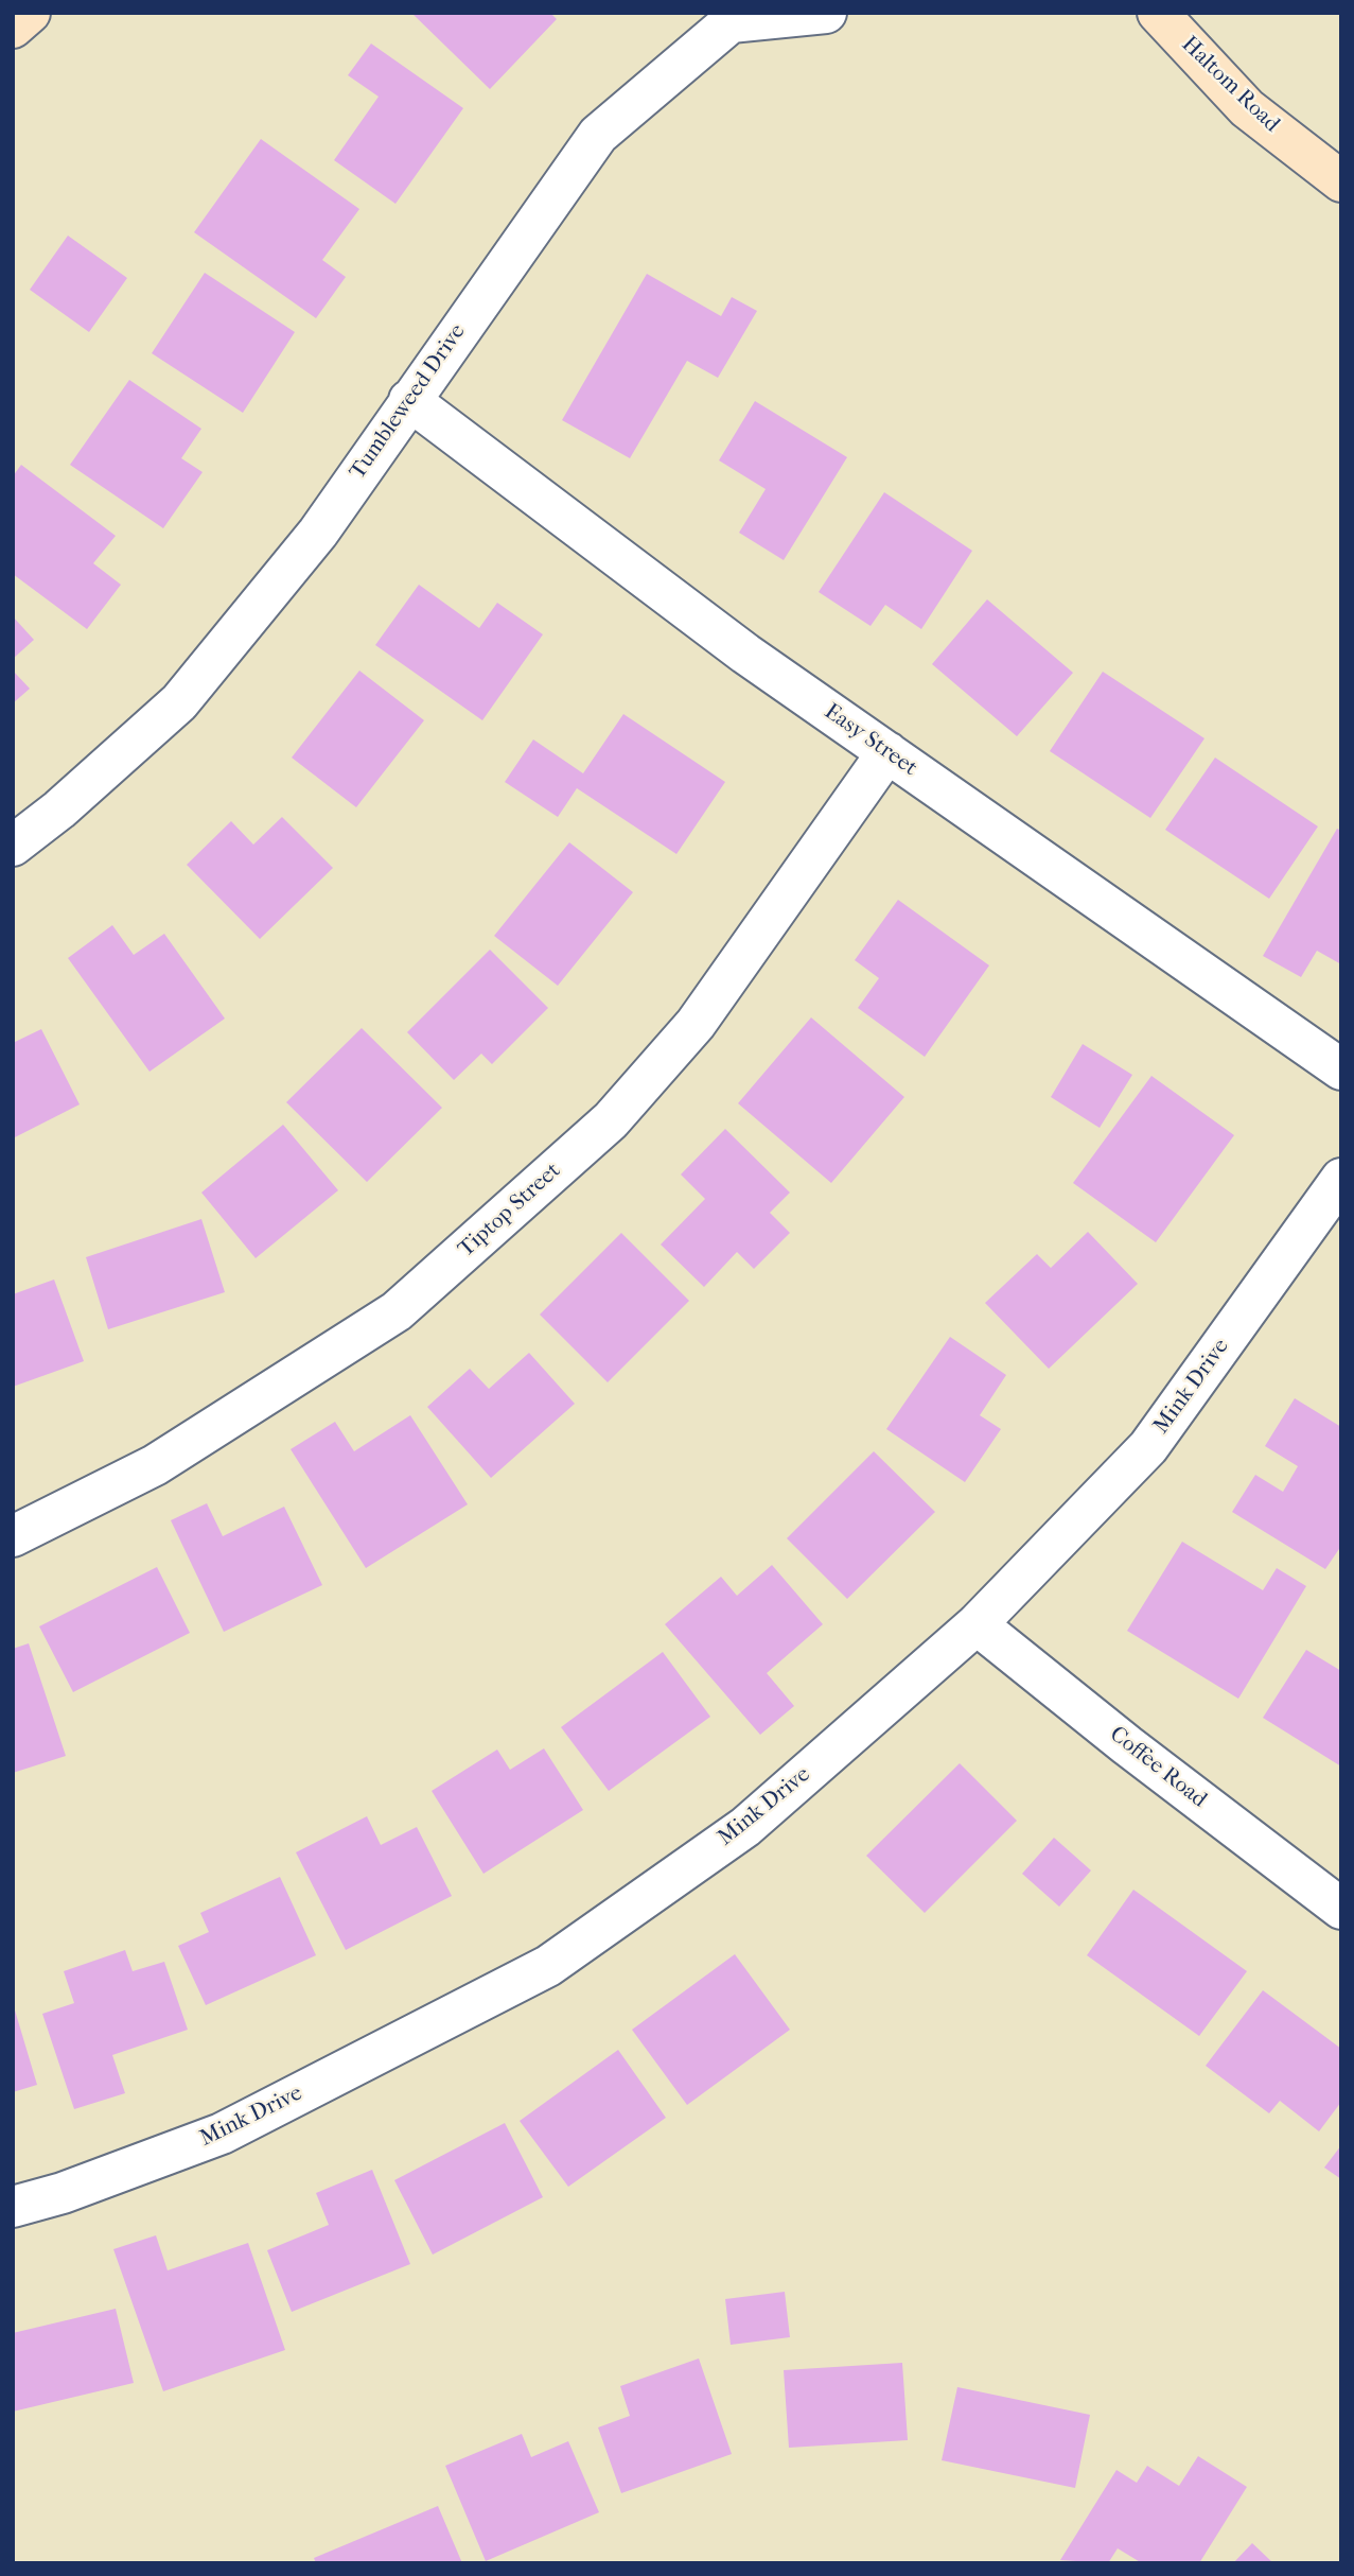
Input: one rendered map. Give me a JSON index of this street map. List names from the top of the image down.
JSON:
{
  "streets": {
    "main road": ["Haltom Road"],
    "street": [
      "Tumbleweed Drive",
      "Easy Street",
      "Tiptop Street",
      "Mink Drive",
      "Coffee Road"
    ]
  },
  "crossings": [
    ["Tumbleweed Drive", "Easy Street"],
    ["Easy Street", "Tiptop Street"],
    ["Mink Drive", "Coffee Road"]
  ]
}
